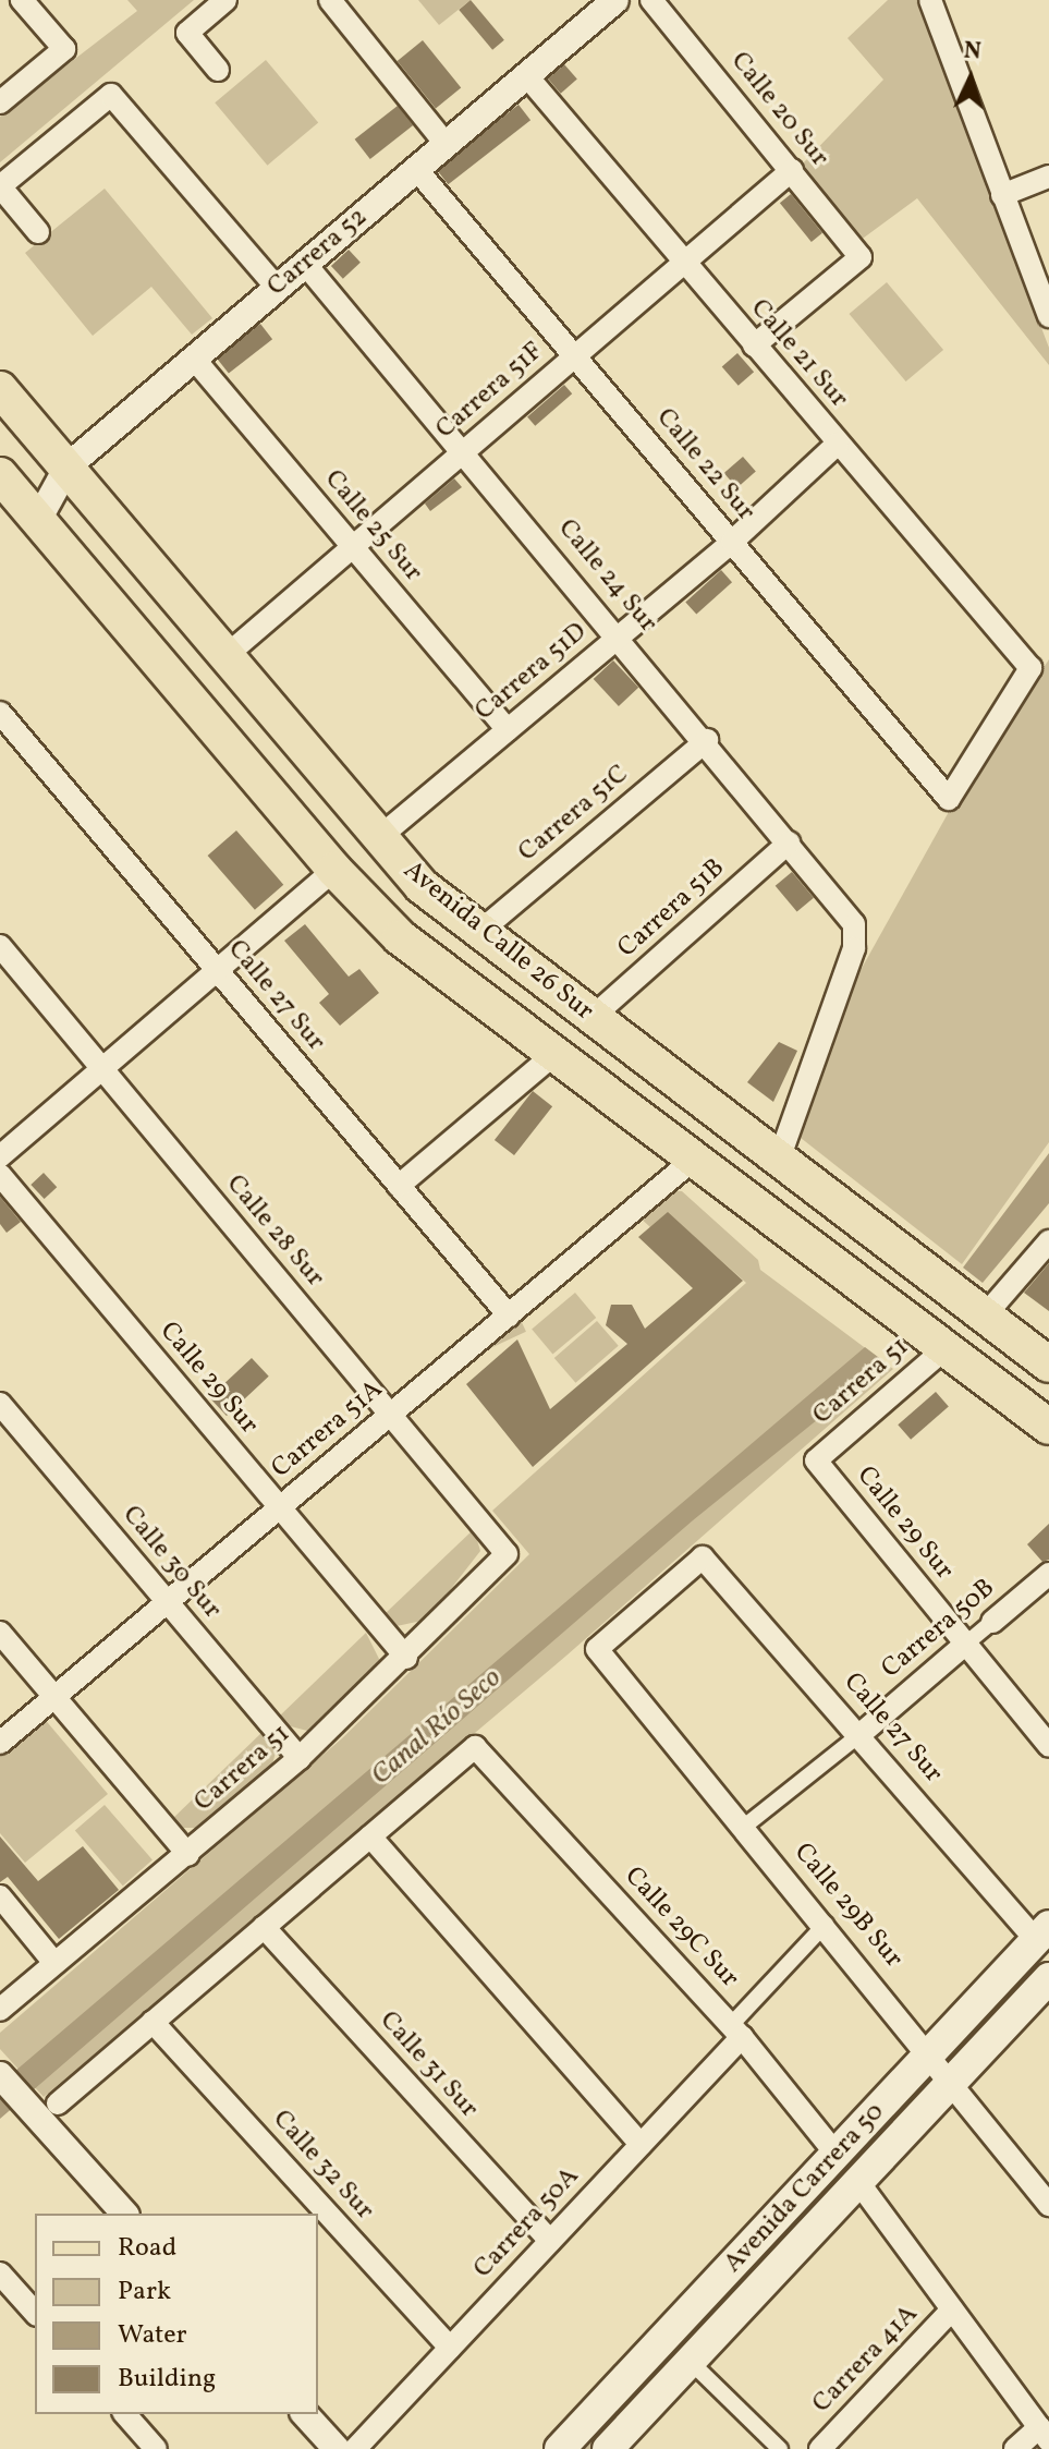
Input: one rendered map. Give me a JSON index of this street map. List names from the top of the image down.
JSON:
{
  "streets": {
    "main road": ["Avenida Calle 26 Sur", "Avenida Carrera 50"],
    "street": [
      "Calle 20 Sur",
      "Carrera 52",
      "Calle 21 Sur",
      "Carrera 51F",
      "Calle 22 Sur",
      "Calle 25 Sur",
      "Calle 24 Sur",
      "Carrera 51D",
      "Carrera 51C",
      "Carrera 51B",
      "Calle 27 Sur",
      "Calle 28 Sur",
      "Calle 29 Sur",
      "Carrera 51",
      "Carrera 51A",
      "Calle 30 Sur",
      "Carrera 50B",
      "Calle 29B Sur",
      "Calle 29C Sur",
      "Calle 31 Sur",
      "Calle 32 Sur",
      "Carrera 50A",
      "Carrera 41A"
    ]
  },
  "crossings": [
    ["Calle 20 Sur", "Calle 21 Sur"],
    ["Calle 20 Sur", "Carrera 51F"],
    ["Carrera 52", "Calle 21 Sur"],
    ["Carrera 52", "Calle 22 Sur"],
    ["Carrera 52", "Calle 25 Sur"],
    ["Carrera 52", "Calle 24 Sur"],
    ["Carrera 52", "Avenida Calle 26 Sur"],
    ["Calle 21 Sur", "Carrera 51F"],
    ["Calle 21 Sur", "Calle 22 Sur"],
    ["Calle 21 Sur", "Carrera 51D"],
    ["Carrera 51F", "Calle 22 Sur"],
    ["Carrera 51F", "Calle 25 Sur"],
    ["Carrera 51F", "Calle 24 Sur"],
    ["Carrera 51F", "Avenida Calle 26 Sur"],
    ["Calle 22 Sur", "Carrera 51D"],
    ["Calle 25 Sur", "Carrera 51D"],
    ["Calle 24 Sur", "Carrera 51D"],
    ["Calle 24 Sur", "Carrera 51C"],
    ["Calle 24 Sur", "Carrera 51B"],
    ["Calle 24 Sur", "Avenida Calle 26 Sur"],
    ["Carrera 51D", "Avenida Calle 26 Sur"],
    ["Carrera 51C", "Avenida Calle 26 Sur"],
    ["Carrera 51B", "Avenida Calle 26 Sur"],
    ["Avenida Calle 26 Sur", "Carrera 51"],
    ["Avenida Calle 26 Sur", "Carrera 51A"],
    ["Calle 27 Sur", "Carrera 51A"],
    ["Calle 27 Sur", "Carrera 50B"],
    ["Calle 27 Sur", "Calle 29B Sur"],
    ["Calle 27 Sur", "Avenida Carrera 50"],
    ["Calle 28 Sur", "Carrera 51"],
    ["Calle 28 Sur", "Carrera 51A"],
    ["Calle 29 Sur", "Carrera 51"],
    ["Calle 29 Sur", "Carrera 51A"],
    ["Calle 29 Sur", "Carrera 50B"],
    ["Carrera 51", "Calle 30 Sur"],
    ["Carrera 51A", "Calle 30 Sur"],
    ["Carrera 50B", "Calle 29B Sur"],
    ["Calle 29B Sur", "Avenida Carrera 50"],
    ["Calle 29B Sur", "Carrera 50A"],
    ["Calle 29C Sur", "Avenida Carrera 50"],
    ["Calle 29C Sur", "Carrera 50A"],
    ["Calle 31 Sur", "Carrera 50A"],
    ["Calle 32 Sur", "Carrera 50A"]
  ],
  "water": ["Canal Río Seco"],
  "legend": [
    "Road",
    "Park",
    "Water",
    "Building"
  ],
  "north": "top"
}
